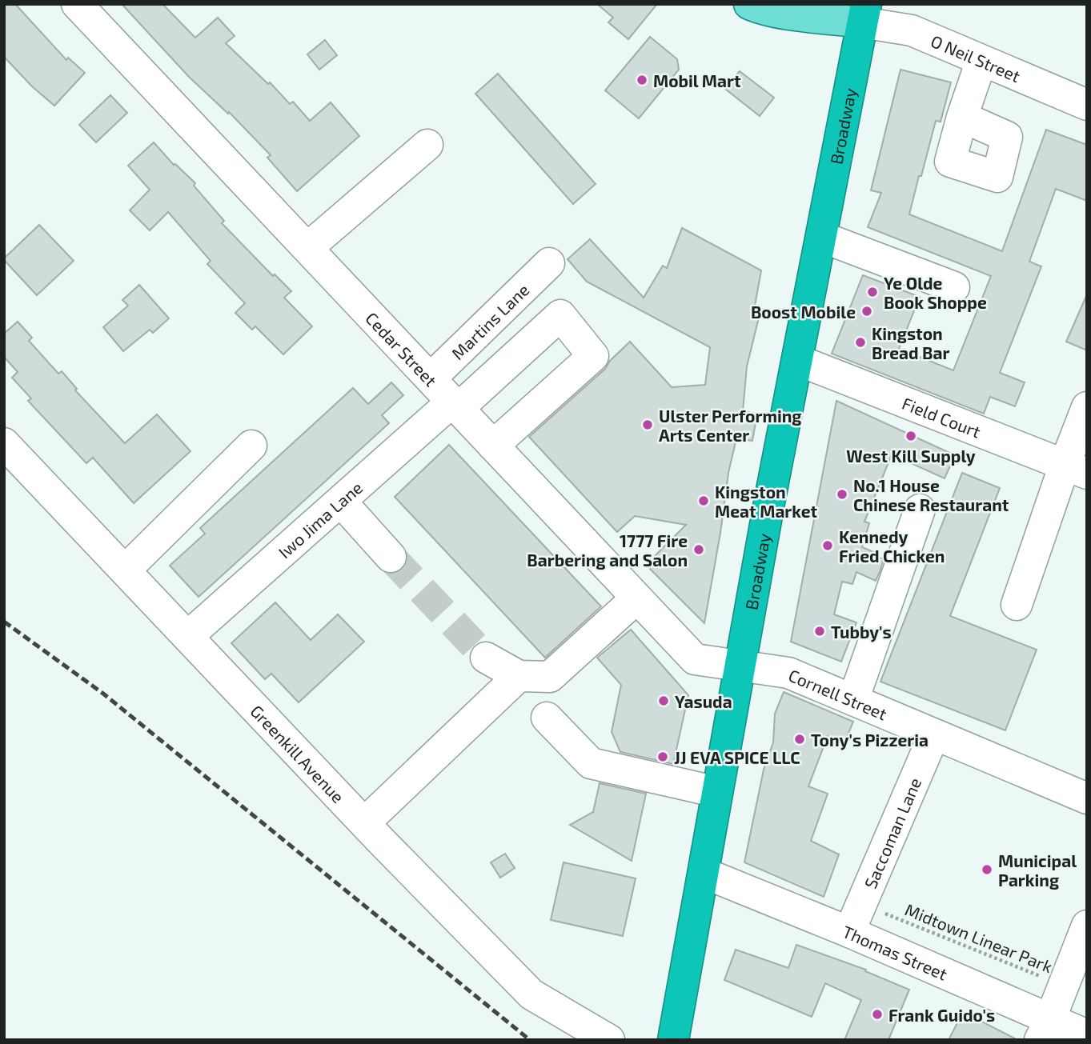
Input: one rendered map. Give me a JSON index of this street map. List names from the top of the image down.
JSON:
{
  "streets": {
    "highway": ["Broadway"],
    "street": [
      "O Neil Street",
      "Martins Lane",
      "Cedar Street",
      "Field Court",
      "Iwo Jima Lane",
      "Cornell Street",
      "Greenkill Avenue",
      "Saccoman Lane",
      "Thomas Street"
    ],
    "path": ["Midtown Linear Park"]
  },
  "crossings": [
    ["O Neil Street", "Broadway"],
    ["Broadway", "Cedar Street"],
    ["Broadway", "Field Court"],
    ["Broadway", "Cornell Street"],
    ["Broadway", "Thomas Street"],
    ["Martins Lane", "Cedar Street"],
    ["Cedar Street", "Iwo Jima Lane"],
    ["Cedar Street", "Cornell Street"],
    ["Iwo Jima Lane", "Greenkill Avenue"],
    ["Cornell Street", "Saccoman Lane"],
    ["Saccoman Lane", "Thomas Street"]
  ],
  "places": [
    "Mobil Mart",
    "Ye Olde Book Shoppe",
    "Boost Mobile",
    "Kingston Bread Bar",
    "Ulster Performing Arts Center",
    "West Kill Supply",
    "No.1 House Chinese Restaurant",
    "Kingston Meat Market",
    "Kennedy Fried Chicken",
    "1777 Fire Barbering and Salon",
    "Tubby's",
    "Yasuda",
    "Tony's Pizzeria",
    "JJ EVA SPICE LLC",
    "Municipal Parking",
    "Frank Guido's"
  ]
}
